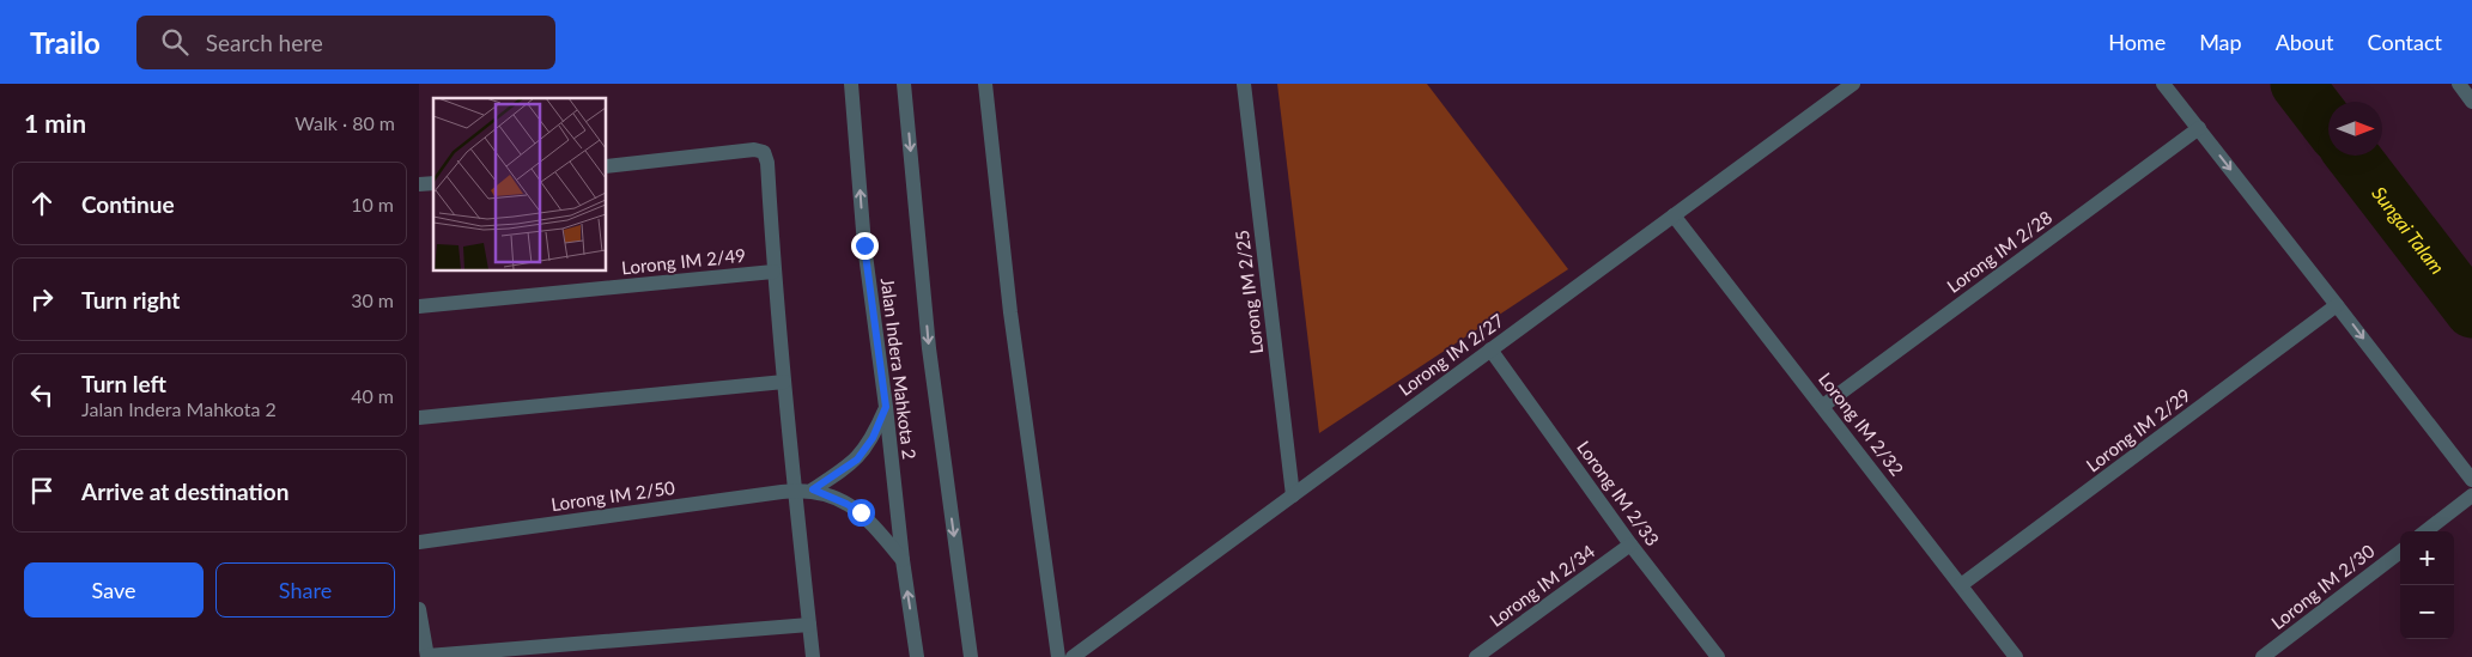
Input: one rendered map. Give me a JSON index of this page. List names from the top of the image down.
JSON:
{
  "streets": {
    "street": [
      "Lorong IM 2/28",
      "Lorong IM 2/49",
      "Lorong IM 2/25",
      "Lorong IM 2/27",
      "Jalan Indera Mahkota 2",
      "Lorong IM 2/32",
      "Lorong IM 2/29",
      "Lorong IM 2/33",
      "Lorong IM 2/50",
      "Lorong IM 2/34",
      "Lorong IM 2/30"
    ]
  },
  "crossings": [
    ["Lorong IM 2/28", "Lorong IM 2/32"],
    ["Lorong IM 2/25", "Lorong IM 2/27"],
    ["Lorong IM 2/27", "Lorong IM 2/32"],
    ["Lorong IM 2/27", "Lorong IM 2/33"],
    ["Lorong IM 2/32", "Lorong IM 2/29"],
    ["Lorong IM 2/33", "Lorong IM 2/34"]
  ],
  "water": ["Sungai Talam"],
  "north": "right",
  "page": {
    "header": "Trailo",
    "search": "Search here",
    "nav": [
      "Home",
      "Map",
      "About",
      "Contact"
    ],
    "heading": ["1 min", "Walk · 80 m"],
    "list": [
      ["Continue", "10 m"],
      ["Turn right", "30 m"],
      ["Turn left", "Jalan Indera Mahkota 2", "40 m"],
      "Arrive at destination"
    ],
    "map_buttons": ["+", "−"],
    "buttons": ["Save", "Share"]
  }
}
